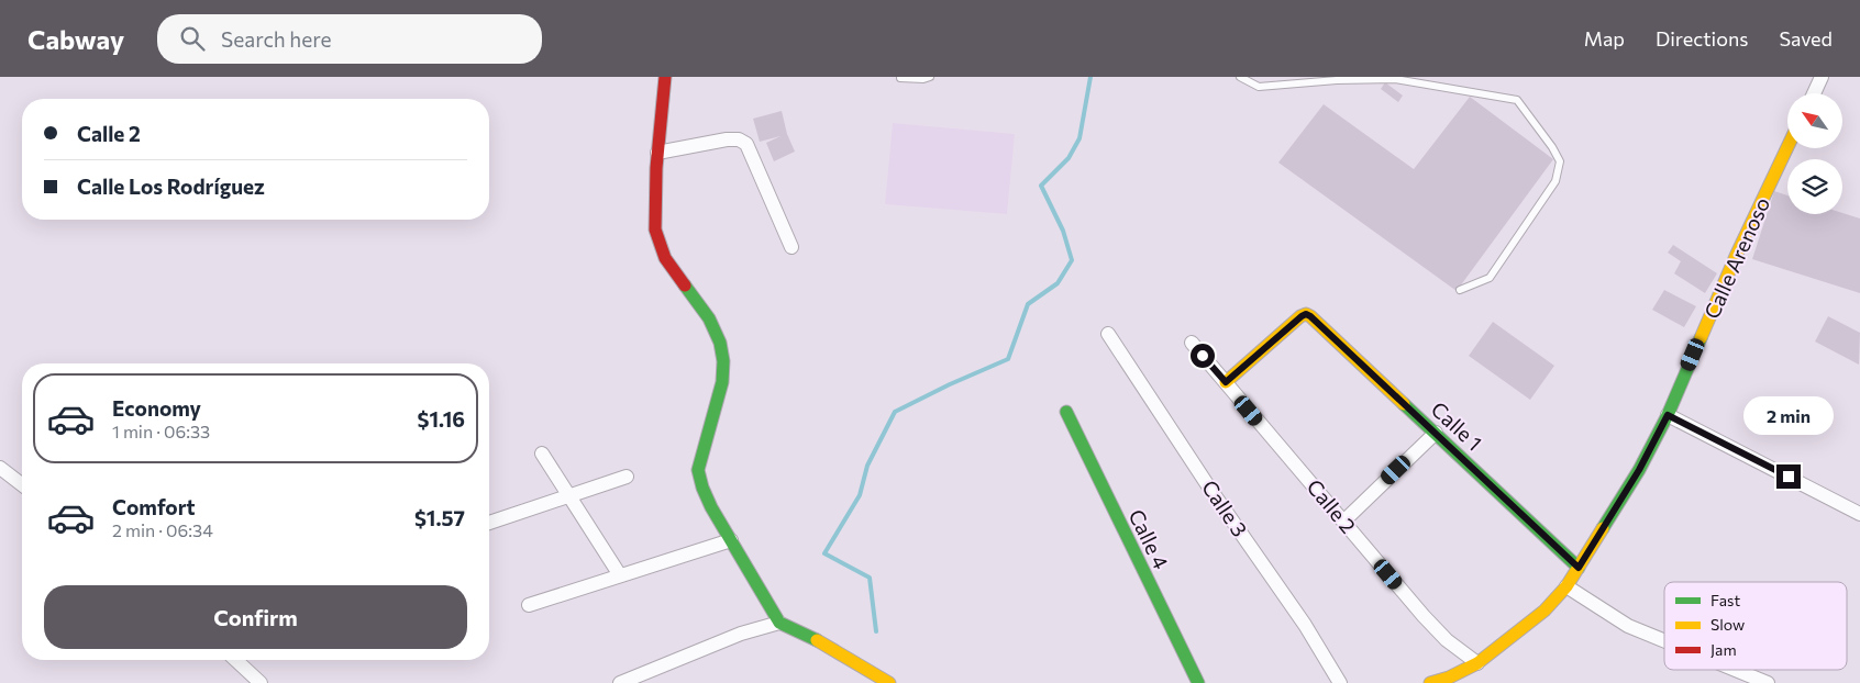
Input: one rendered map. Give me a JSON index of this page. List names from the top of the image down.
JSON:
{
  "streets": {
    "street": [
      "Calle Arenoso",
      "Calle 1",
      "Calle 2",
      "Calle 3",
      "Calle 4"
    ]
  },
  "crossings": [
    ["Calle Arenoso", "Calle 1"],
    ["Calle Arenoso", "Calle 2"],
    ["Calle 1", "Calle 2"]
  ],
  "legend": ["Fast", "Slow", "Jam"],
  "north": "top left",
  "page": {
    "header": "Cabway",
    "search": "Search here",
    "nav": ["Map", "Directions", "Saved"],
    "banner": ["Calle 2", "Calle Los Rodríguez"],
    "list": [
      {
        "name": "Economy",
        "note": "1 min · 06:33",
        "value": "$1.16"
      },
      {
        "name": "Comfort",
        "note": "2 min · 06:34",
        "value": "$1.57"
      }
    ],
    "bubble": "2 min",
    "buttons": "Confirm"
  }
}
